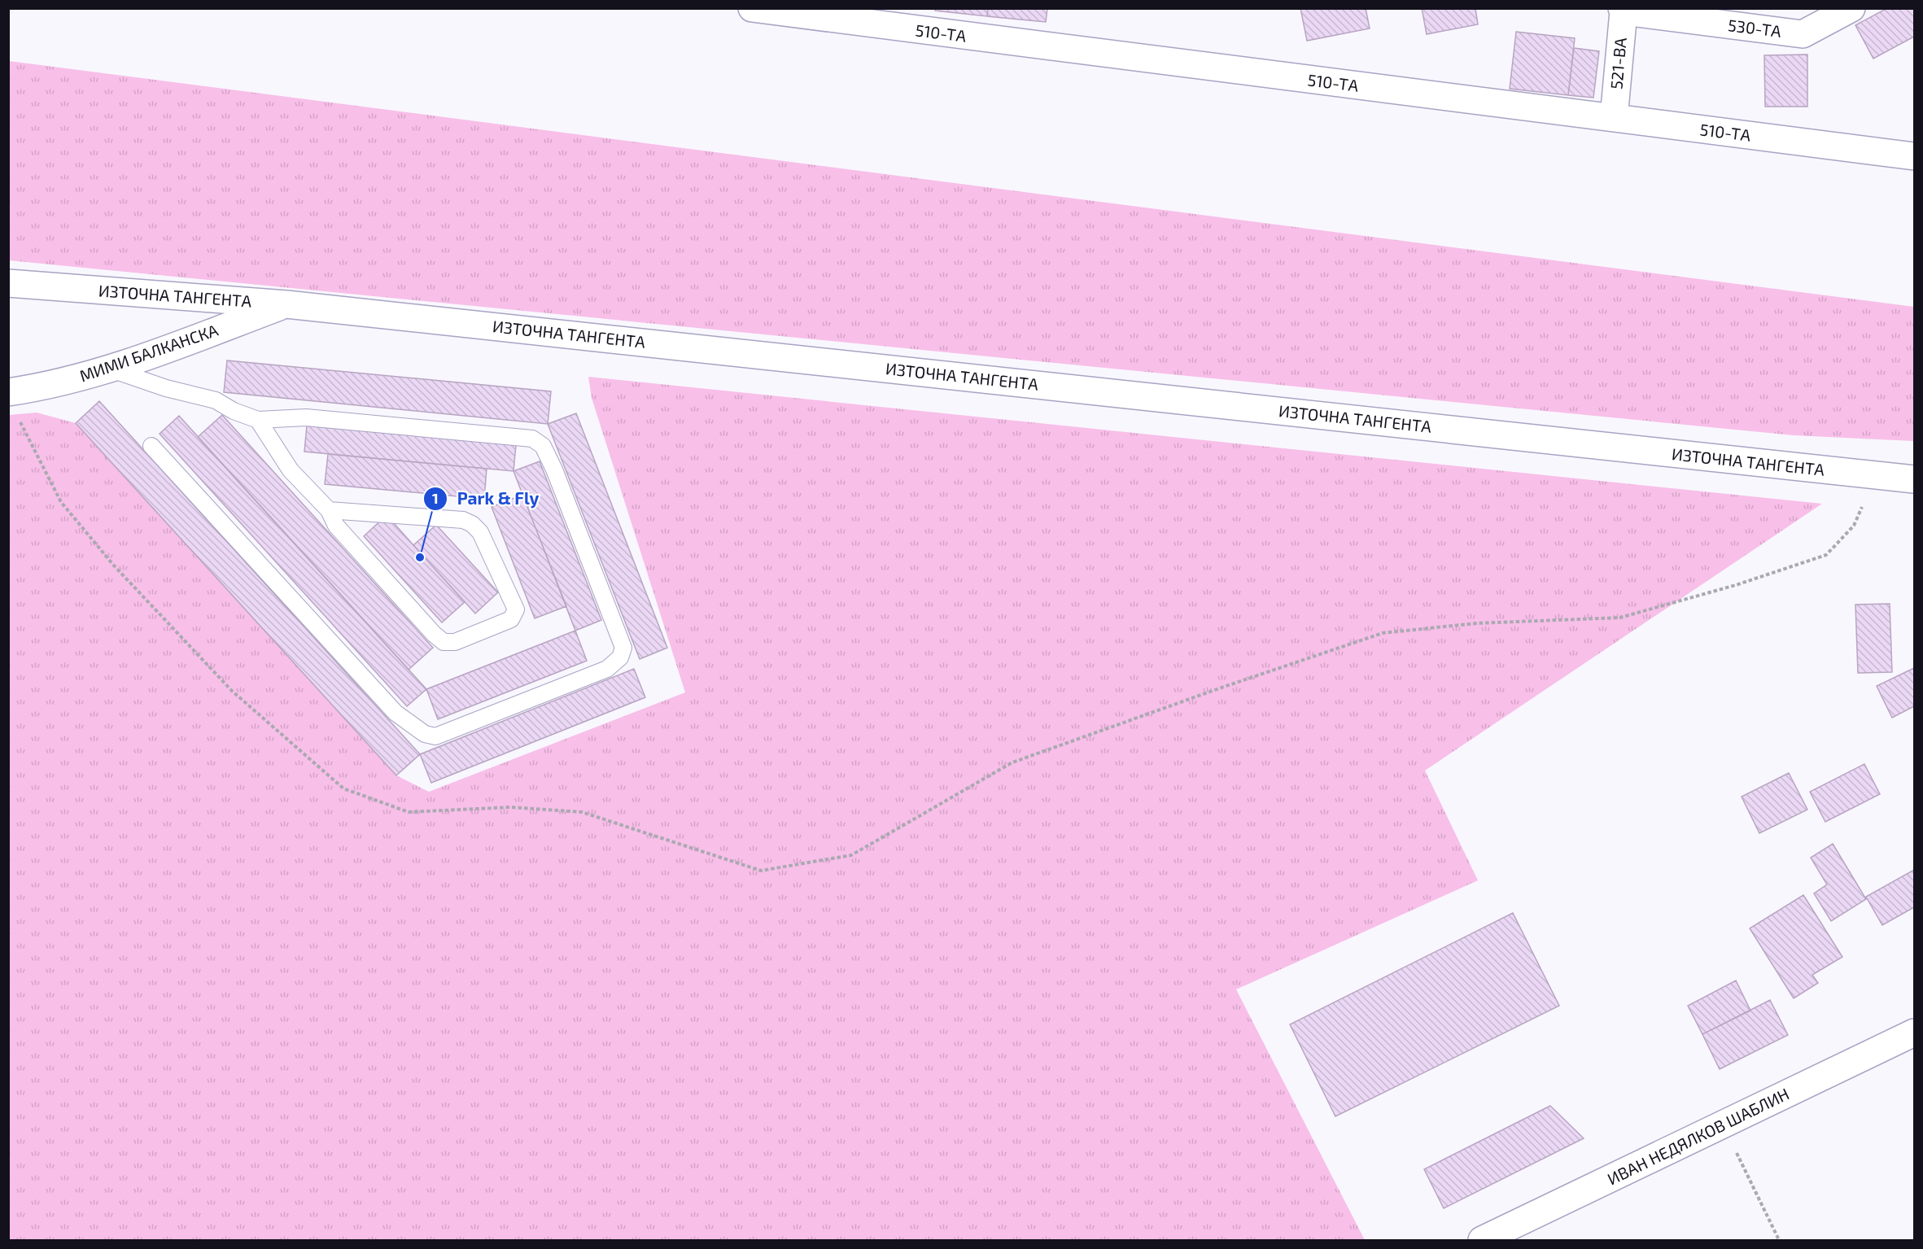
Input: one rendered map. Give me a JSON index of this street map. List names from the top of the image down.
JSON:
{
  "streets": {
    "street": [
      "530-ТА",
      "510-ТА",
      "521-ВА",
      "ИЗТОЧНА ТАНГЕНТА",
      "МИМИ БАЛКАНСКА",
      "ИВАН НЕДЯЛКОВ ШАБЛИН"
    ]
  },
  "crossings": [
    ["530-ТА", "521-ВА"],
    ["510-ТА", "521-ВА"],
    ["ИЗТОЧНА ТАНГЕНТА", "МИМИ БАЛКАНСКА"]
  ],
  "places": ["Park & Fly"]
}
